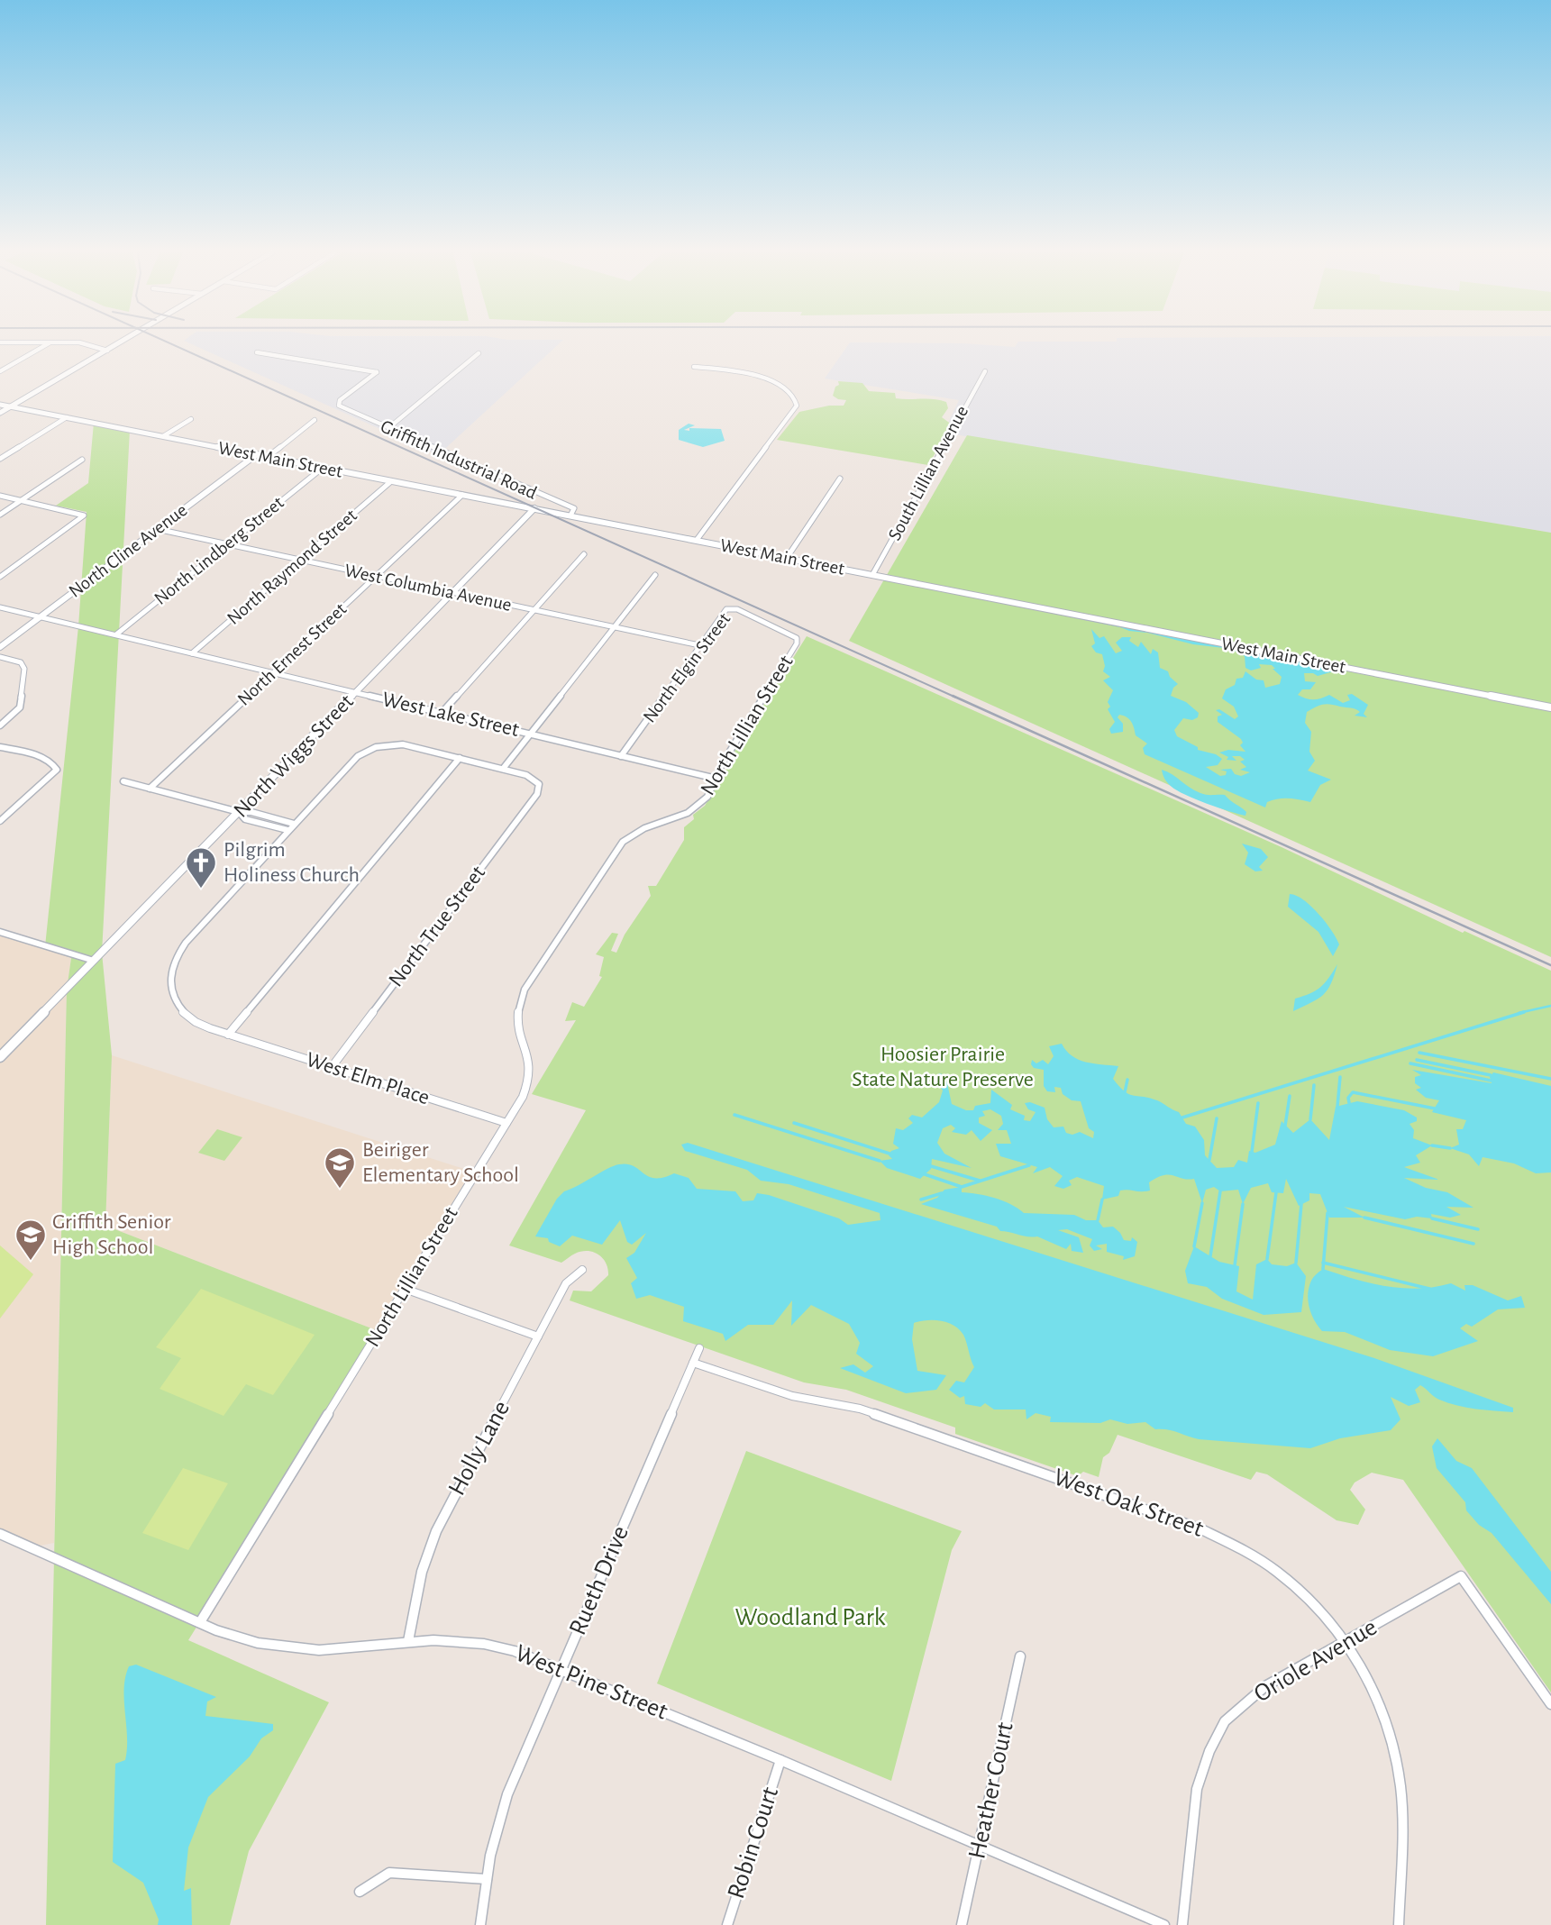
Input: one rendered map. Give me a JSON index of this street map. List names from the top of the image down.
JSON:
{
  "streets": {
    "street": [
      "West Main Street",
      "Griffith Industrial Road",
      "South Lillian Avenue",
      "North Cline Avenue",
      "North Lindberg Street",
      "North Raymond Street",
      "West Columbia Avenue",
      "North Ernest Street",
      "North Elgin Street",
      "West Lake Street",
      "North Lillian Street",
      "North Wiggs Street",
      "North True Street",
      "West Elm Place",
      "Holly Lane",
      "West Oak Street",
      "Rueth Drive",
      "Oriole Avenue",
      "West Pine Street",
      "Heather Court",
      "Robin Court"
    ]
  },
  "crossings": [
    ["West Main Street", "Griffith Industrial Road"],
    ["West Main Street", "South Lillian Avenue"],
    ["West Main Street", "North Cline Avenue"],
    ["West Main Street", "North Lindberg Street"],
    ["West Main Street", "North Raymond Street"],
    ["West Main Street", "North Ernest Street"],
    ["West Main Street", "North Wiggs Street"],
    ["North Cline Avenue", "West Columbia Avenue"],
    ["North Cline Avenue", "West Lake Street"],
    ["North Lindberg Street", "West Columbia Avenue"],
    ["North Lindberg Street", "West Lake Street"],
    ["North Raymond Street", "West Columbia Avenue"],
    ["North Raymond Street", "West Lake Street"],
    ["West Columbia Avenue", "North Ernest Street"],
    ["West Columbia Avenue", "North Elgin Street"],
    ["West Columbia Avenue", "North Wiggs Street"],
    ["North Ernest Street", "West Lake Street"],
    ["North Elgin Street", "West Lake Street"],
    ["North Elgin Street", "North Lillian Street"],
    ["West Lake Street", "North Lillian Street"],
    ["West Lake Street", "North Wiggs Street"],
    ["North Lillian Street", "West Elm Place"],
    ["North Lillian Street", "West Pine Street"],
    ["North True Street", "West Elm Place"],
    ["Holly Lane", "West Pine Street"],
    ["West Oak Street", "Rueth Drive"],
    ["West Oak Street", "Oriole Avenue"],
    ["Rueth Drive", "West Pine Street"],
    ["West Pine Street", "Heather Court"],
    ["West Pine Street", "Robin Court"]
  ],
  "parks": ["Hoosier Prairie State Nature Preserve", "Woodland Park"],
  "places": {
    "church": ["Pilgrim Holiness Church"],
    "school or university": ["Beiriger Elementary School", "Griffith Senior High School"]
  }
}
